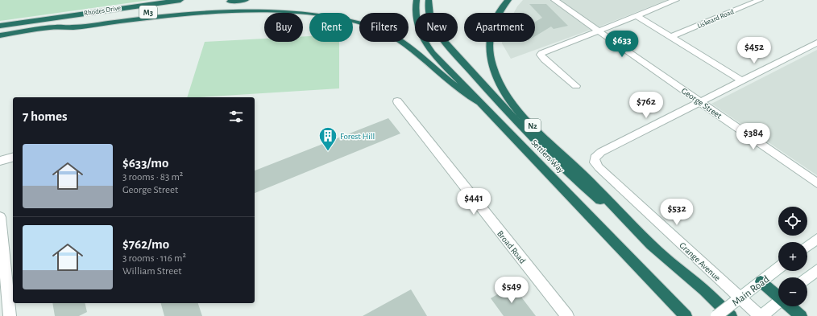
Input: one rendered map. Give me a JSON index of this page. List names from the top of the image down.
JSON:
{
  "streets": {
    "highway": [
      "Rhodes Drive",
      "M3",
      "N2",
      "Settlers Way"
    ],
    "street": [
      "Liskeard Road",
      "George Street",
      "Broad Road",
      "Grange Avenue",
      "Main Road"
    ]
  },
  "crossings": [
    ["George Street", "Grange Avenue"],
    ["Grange Avenue", "Main Road"]
  ],
  "places": {
    "building": ["Forest Hill"]
  },
  "page": {
    "chip": [
      "Buy",
      "Rent",
      "Filters",
      "New",
      "Apartment"
    ],
    "price": [
      "$633",
      "$452",
      "$762",
      "$384",
      "$441",
      "$532",
      "$549"
    ],
    "heading": "7 homes",
    "list": [
      {
        "name": "$633/mo",
        "note": "3 rooms · 83 m² · George Street"
      },
      {
        "name": "$762/mo",
        "note": "3 rooms · 116 m² · William Street"
      }
    ],
    "map_buttons": ["+", "−"]
  }
}
